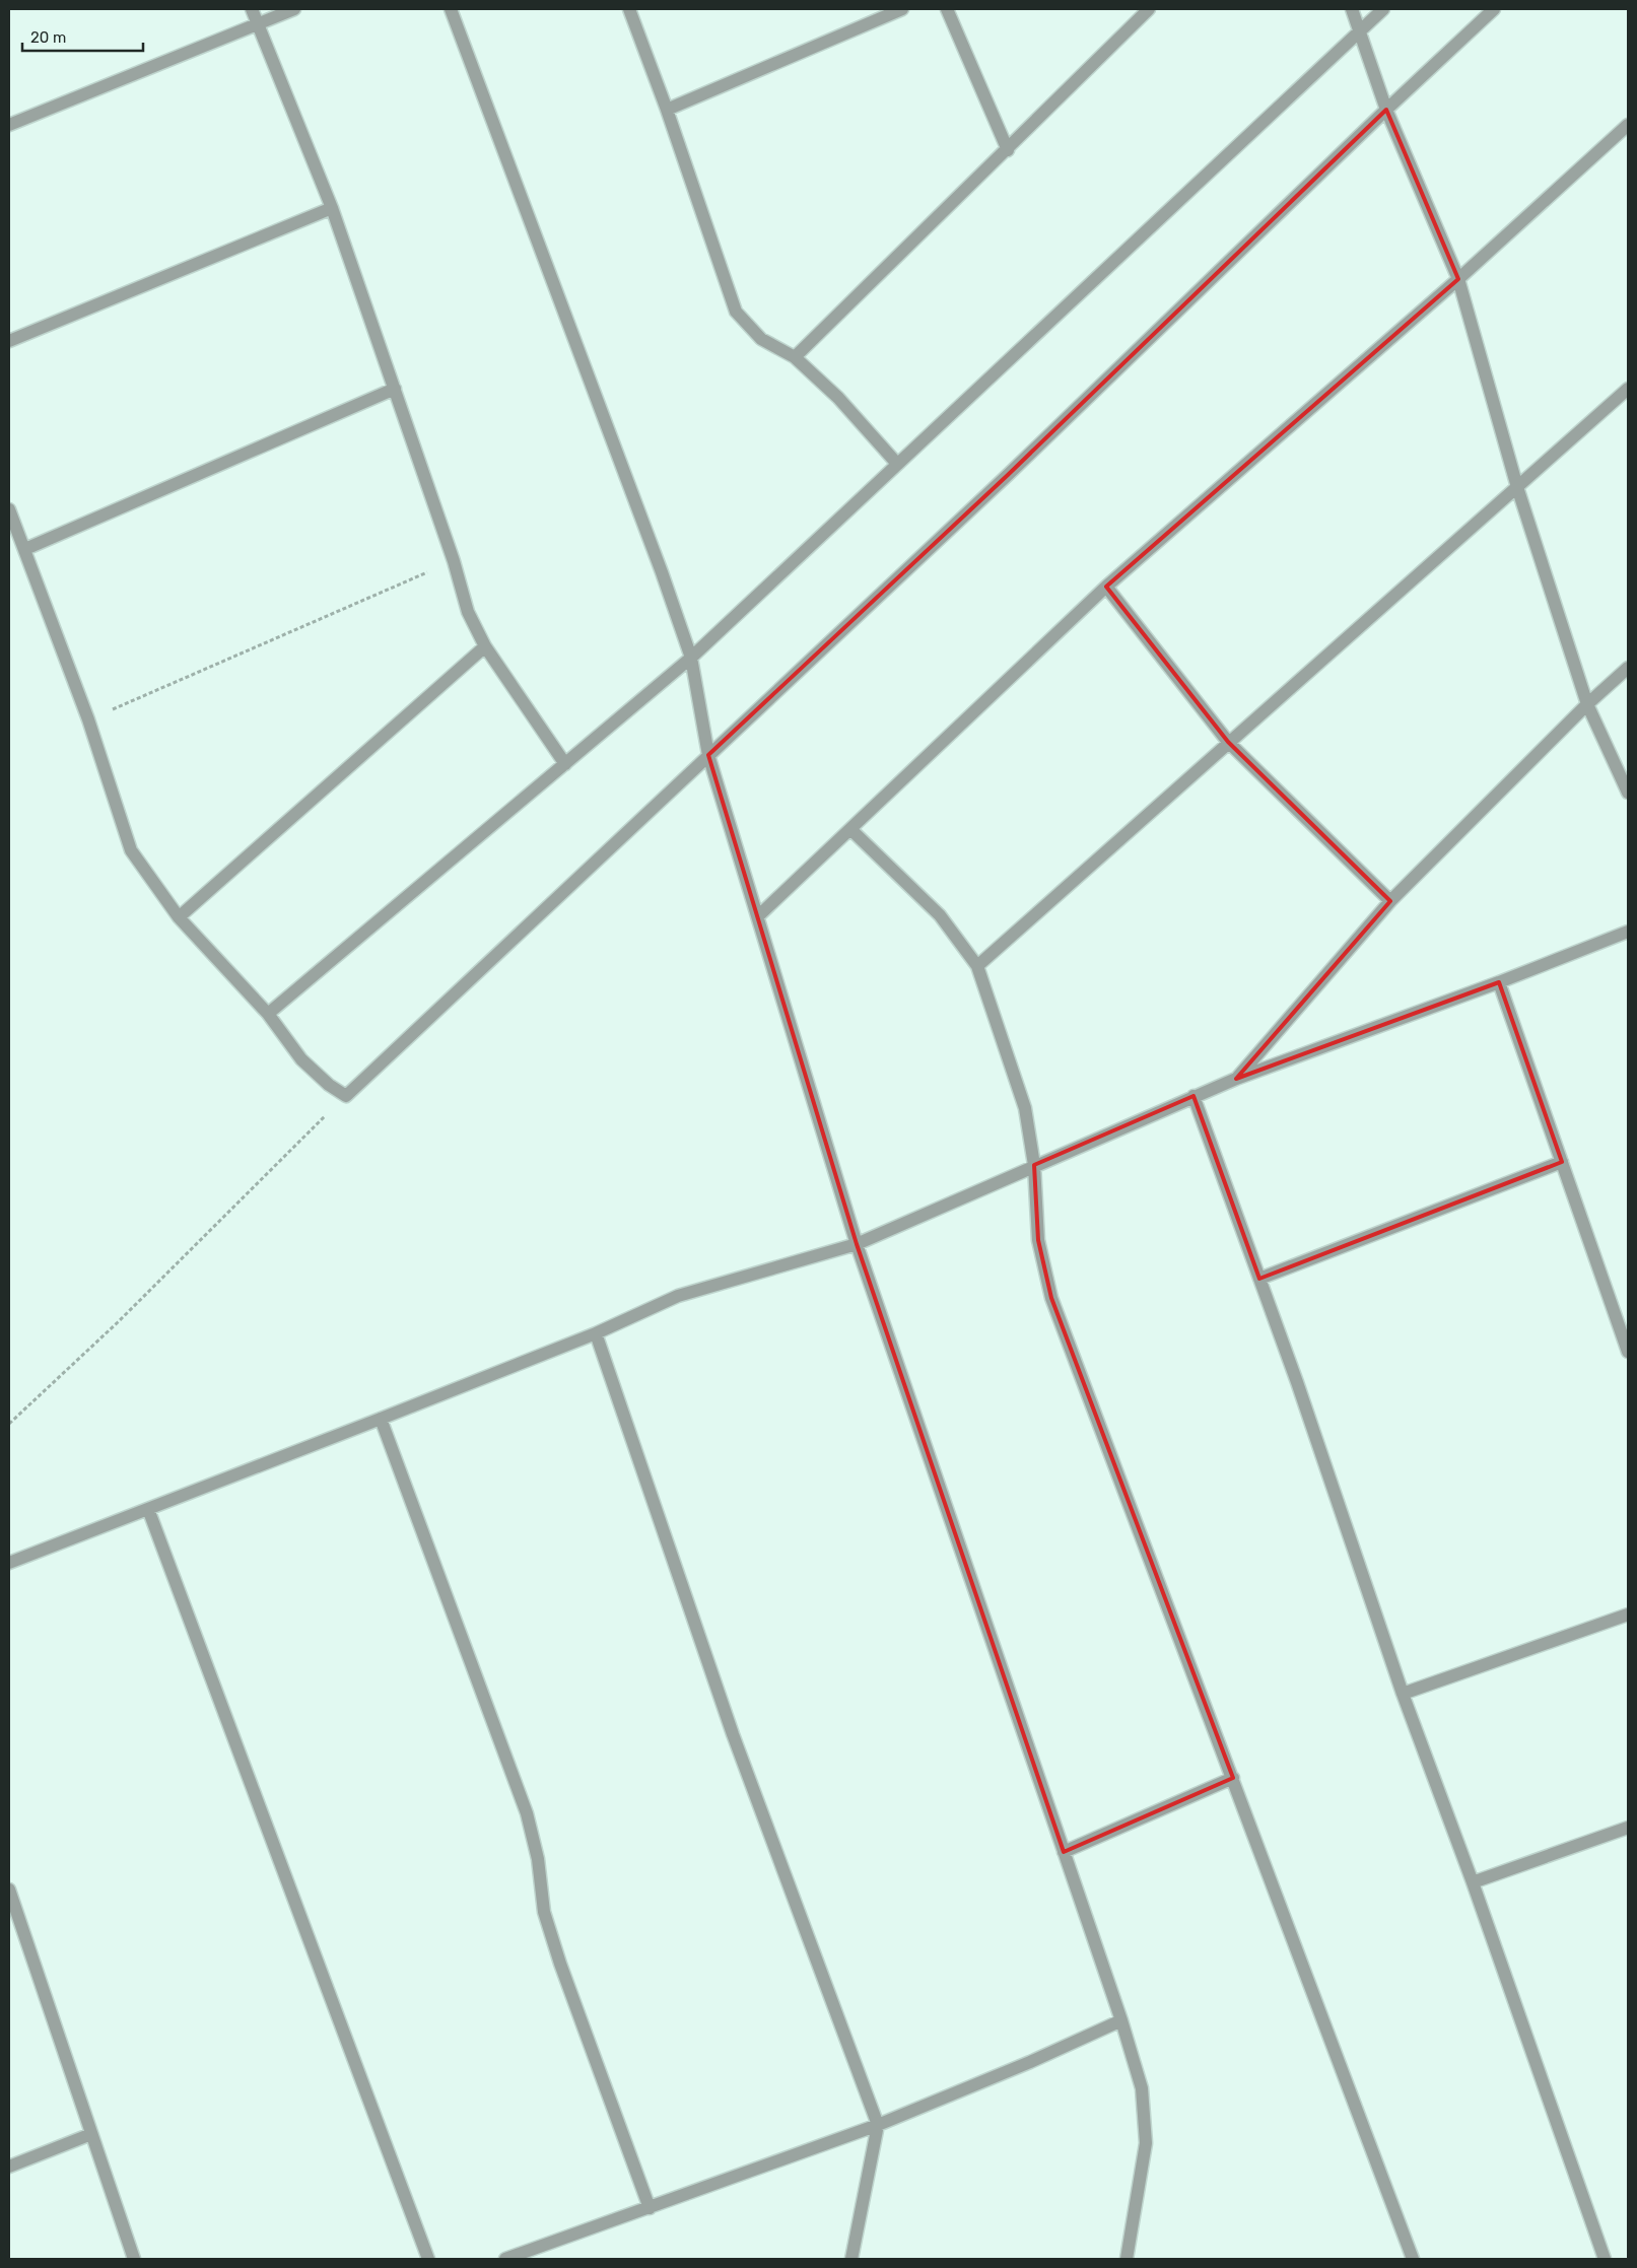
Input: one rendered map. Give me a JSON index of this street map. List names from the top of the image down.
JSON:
{
  "scale_bar": "20 m"
}
